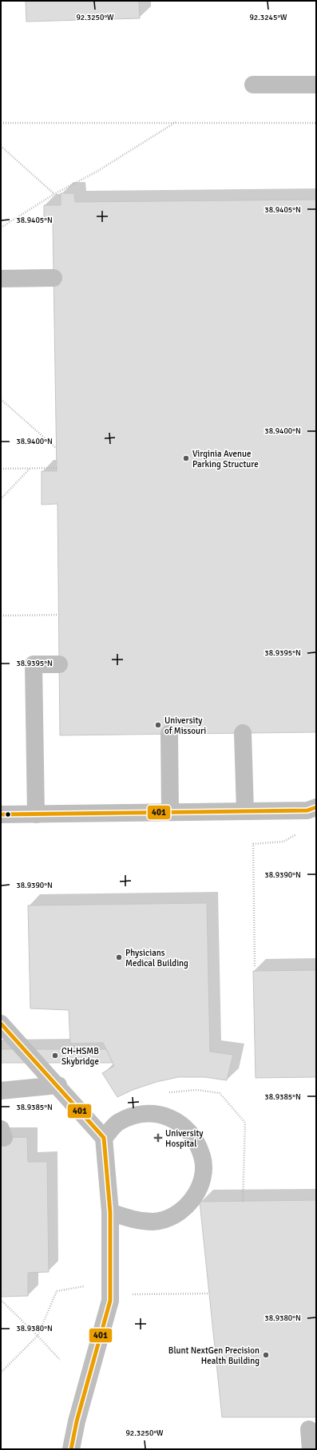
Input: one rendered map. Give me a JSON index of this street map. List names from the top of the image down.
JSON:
{
  "places": {
    "other": [
      "Virginia Avenue Parking Structure",
      "University of Missouri",
      "Physicians Medical Building",
      "CH-HSMB Skybridge",
      "Blunt NextGen Precision Health Building"
    ],
    "health": ["University Hospital"]
  },
  "lines": ["transit line 401"],
  "coordinates": [
    "92.3250°W",
    "92.3245°W",
    "38.9405°N",
    "38.9400°N",
    "38.9395°N",
    "38.9390°N",
    "38.9385°N",
    "38.9380°N"
  ]
}
